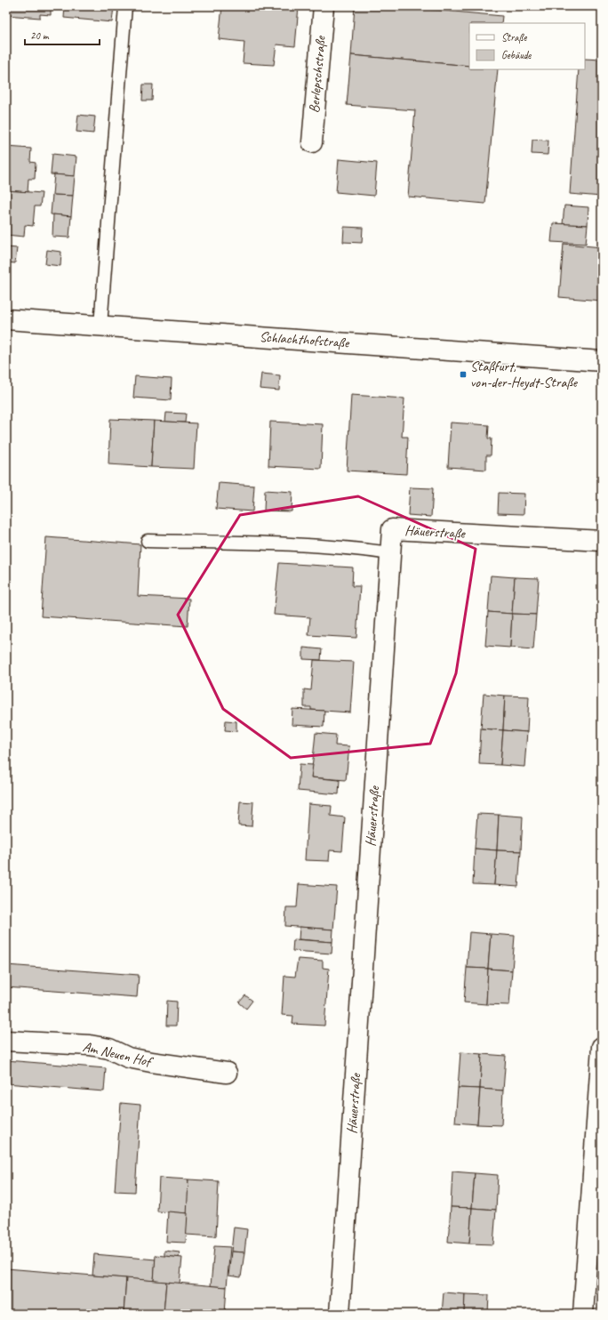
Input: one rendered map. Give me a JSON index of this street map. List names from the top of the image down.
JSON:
{
  "streets": {
    "street": [
      "Berlepschstraße",
      "Schlachthofstraße",
      "Häuerstraße",
      "Am Neuen Hof"
    ]
  },
  "places": {
    "transit": ["Staßfurt, von-der-Heydt-Straße"]
  },
  "legend": ["Straße", "Gebäude"],
  "scale_bar": "20 m"
}
